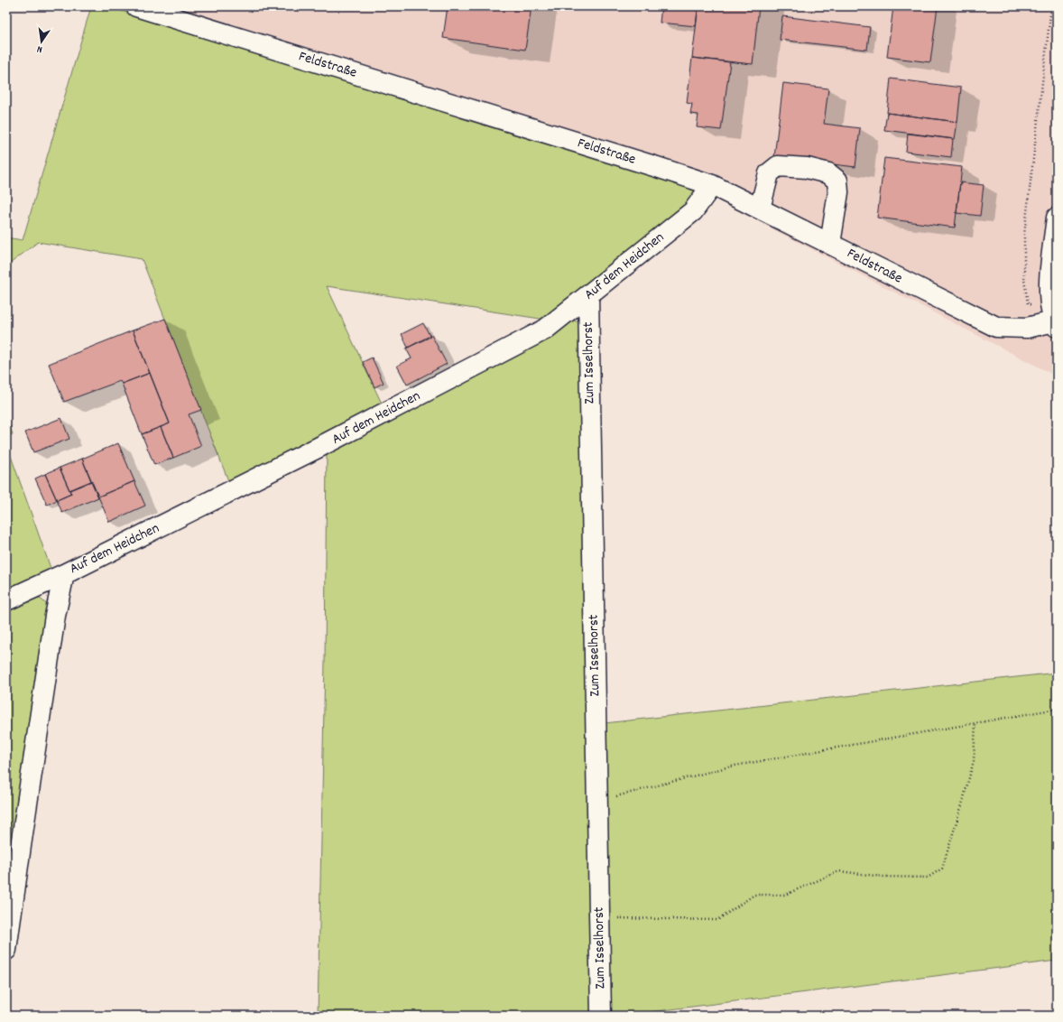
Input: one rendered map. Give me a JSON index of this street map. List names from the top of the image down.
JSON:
{
  "streets": {
    "street": ["Feldstraße", "Auf dem Heidchen", "Zum Isselhorst"]
  },
  "crossings": [
    ["Feldstraße", "Auf dem Heidchen"],
    ["Auf dem Heidchen", "Zum Isselhorst"]
  ],
  "north": "bottom"
}
